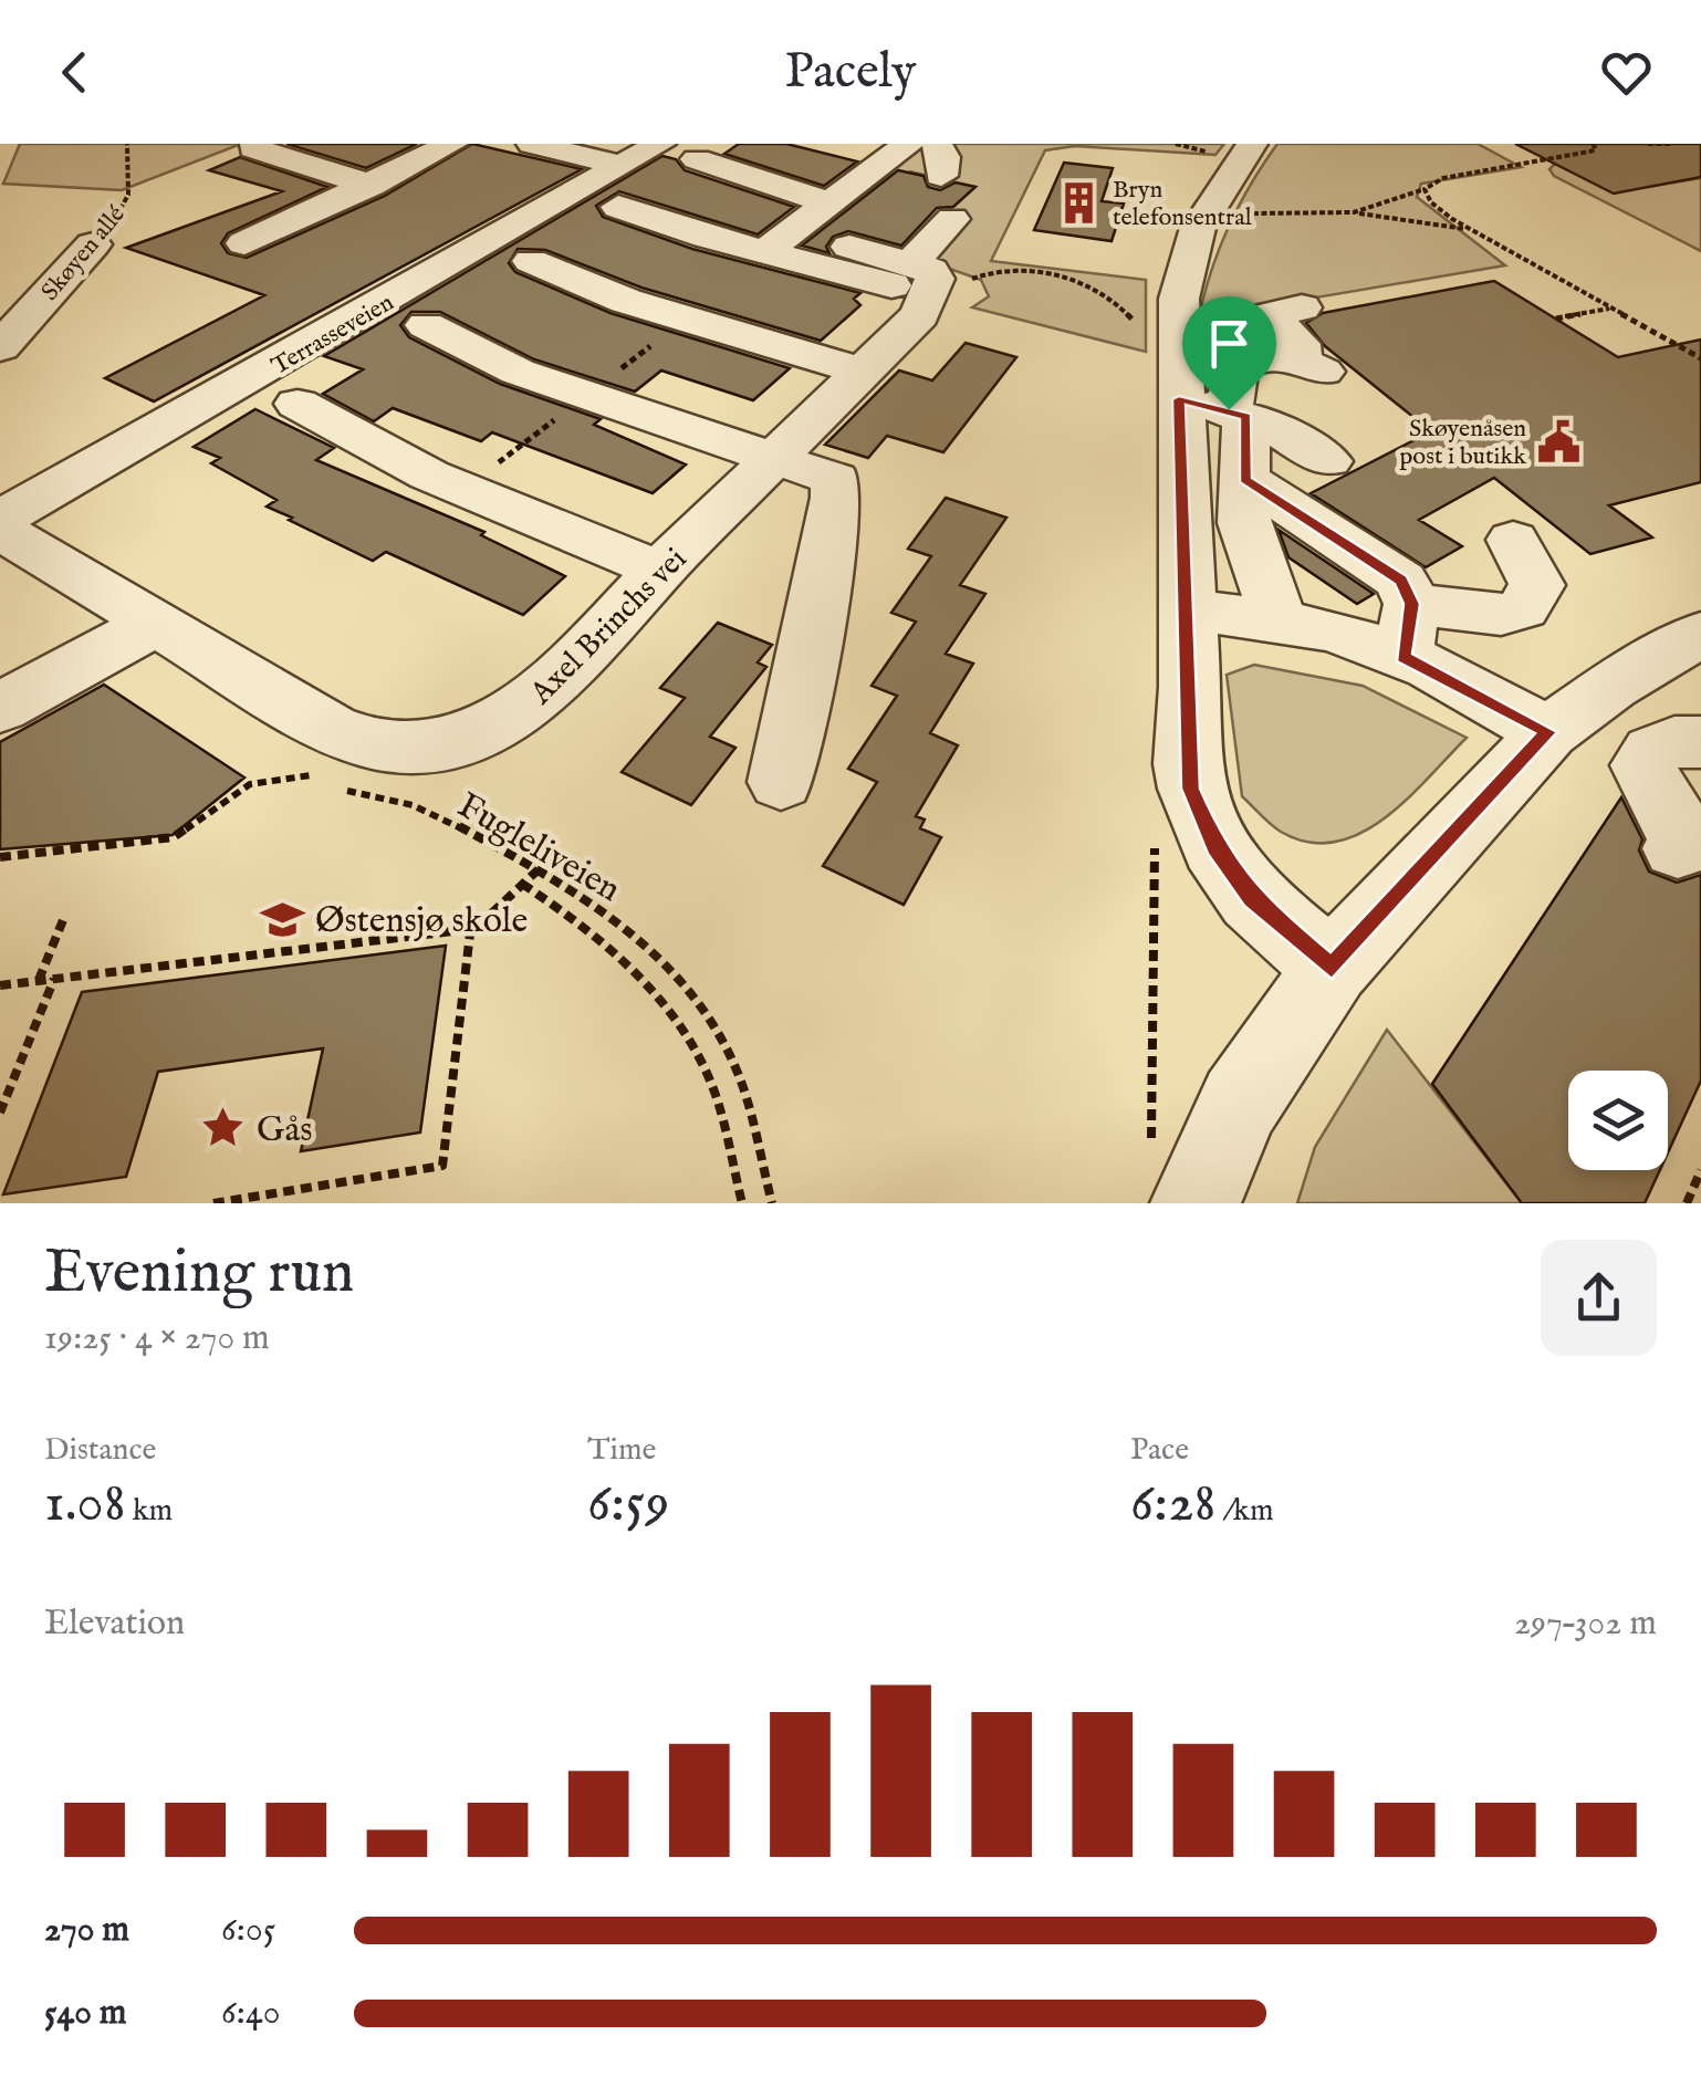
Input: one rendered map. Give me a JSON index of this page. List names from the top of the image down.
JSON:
{
  "streets": {
    "street": ["Skøyen allé", "Terrasseveien", "Axel Brinchs vei"],
    "path": ["Fugleliveien"]
  },
  "places": {
    "building": ["Bryn telefonsentral"],
    "public building": ["Skøyenåsen post i butikk"],
    "school or university": ["Østensjø skole"],
    "place": ["Gås"]
  },
  "page": {
    "header": "Pacely",
    "heading": ["Evening run", "19:25 · 4 × 270 m"],
    "stats": [
      ["Distance", "1.08 km"],
      ["Time", "6:59"],
      ["Pace", "6:28 /km"]
    ],
    "chart": ["Elevation", "297–302 m"],
    "list": [
      {
        "name": "270 m",
        "note": "6:05"
      },
      {
        "name": "540 m",
        "note": "6:40"
      }
    ]
  }
}
